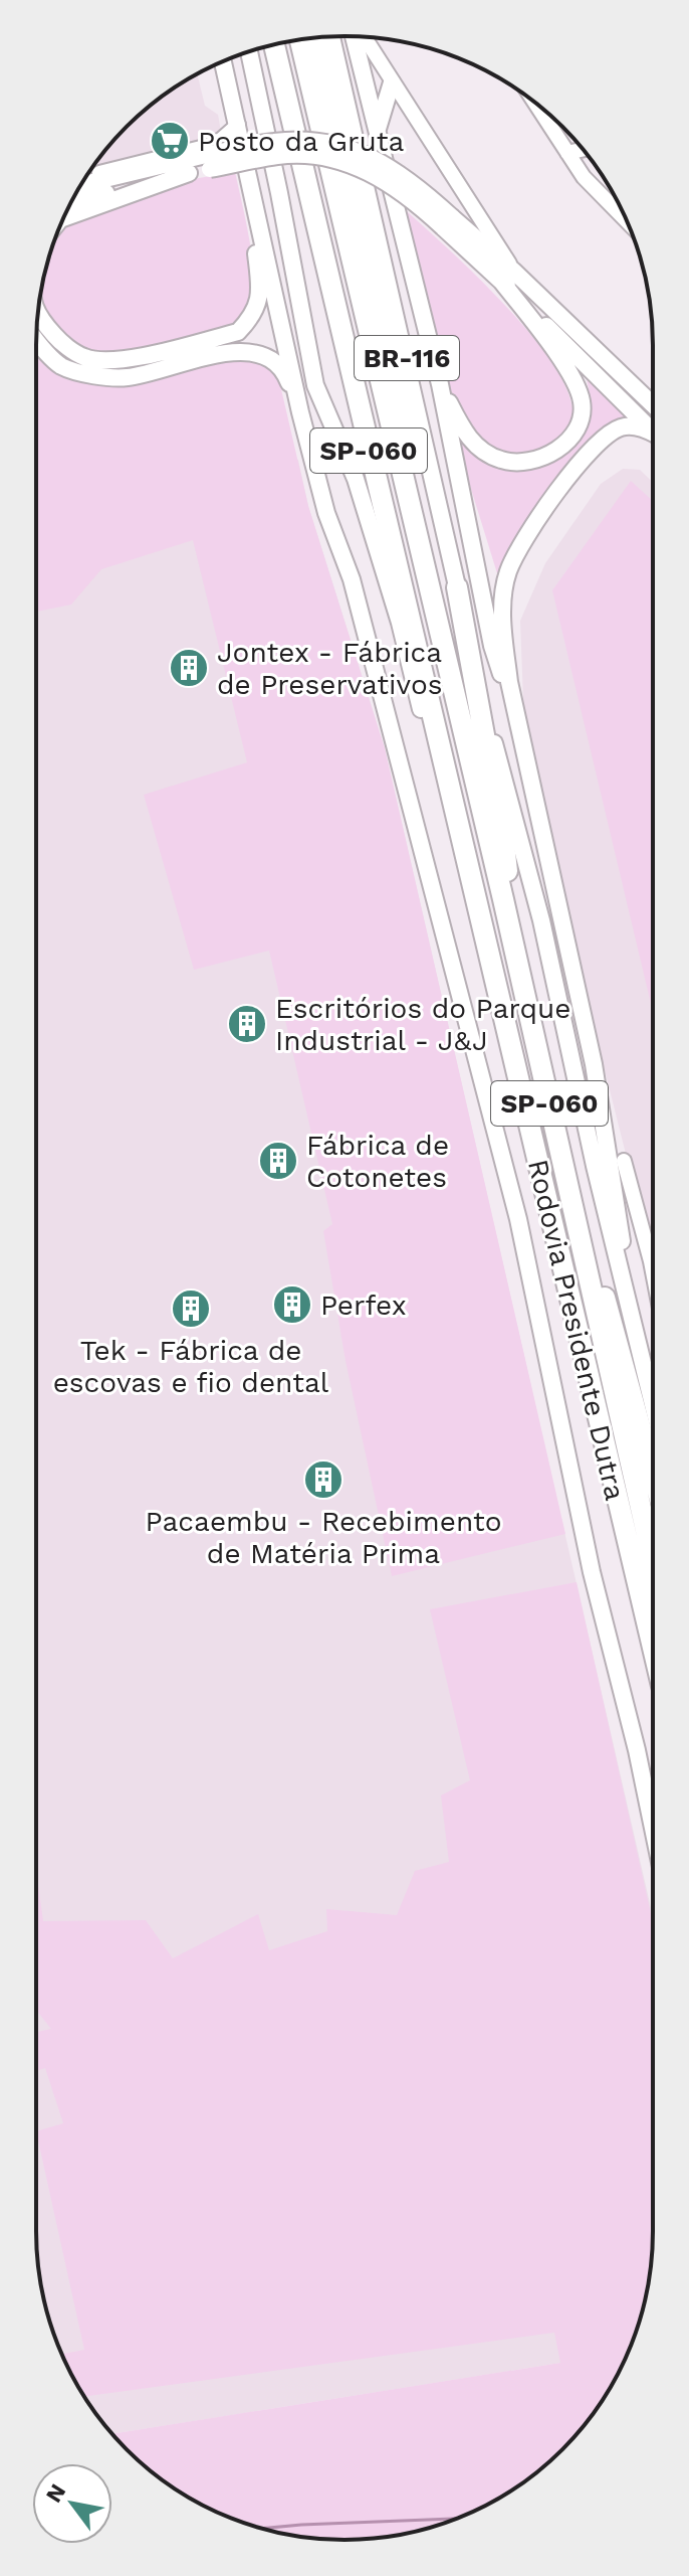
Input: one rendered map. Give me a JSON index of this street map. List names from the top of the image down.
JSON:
{
  "streets": {
    "highway": ["SP-060", "Rodovia Presidente Dutra"],
    "main road": ["BR-116"]
  },
  "crossings": [
    ["BR-116", "Rodovia Presidente Dutra"]
  ],
  "places": {
    "supermarket": ["Posto da Gruta"],
    "building": [
      "Jontex - Fábrica de Preservativos",
      "Escritórios do Parque Industrial - J&J",
      "Fábrica de Cotonetes",
      "Perfex",
      "Tek - Fábrica de escovas e fio dental",
      "Pacaembu - Recebimento de Matéria Prima"
    ]
  },
  "north": "top left"
}
